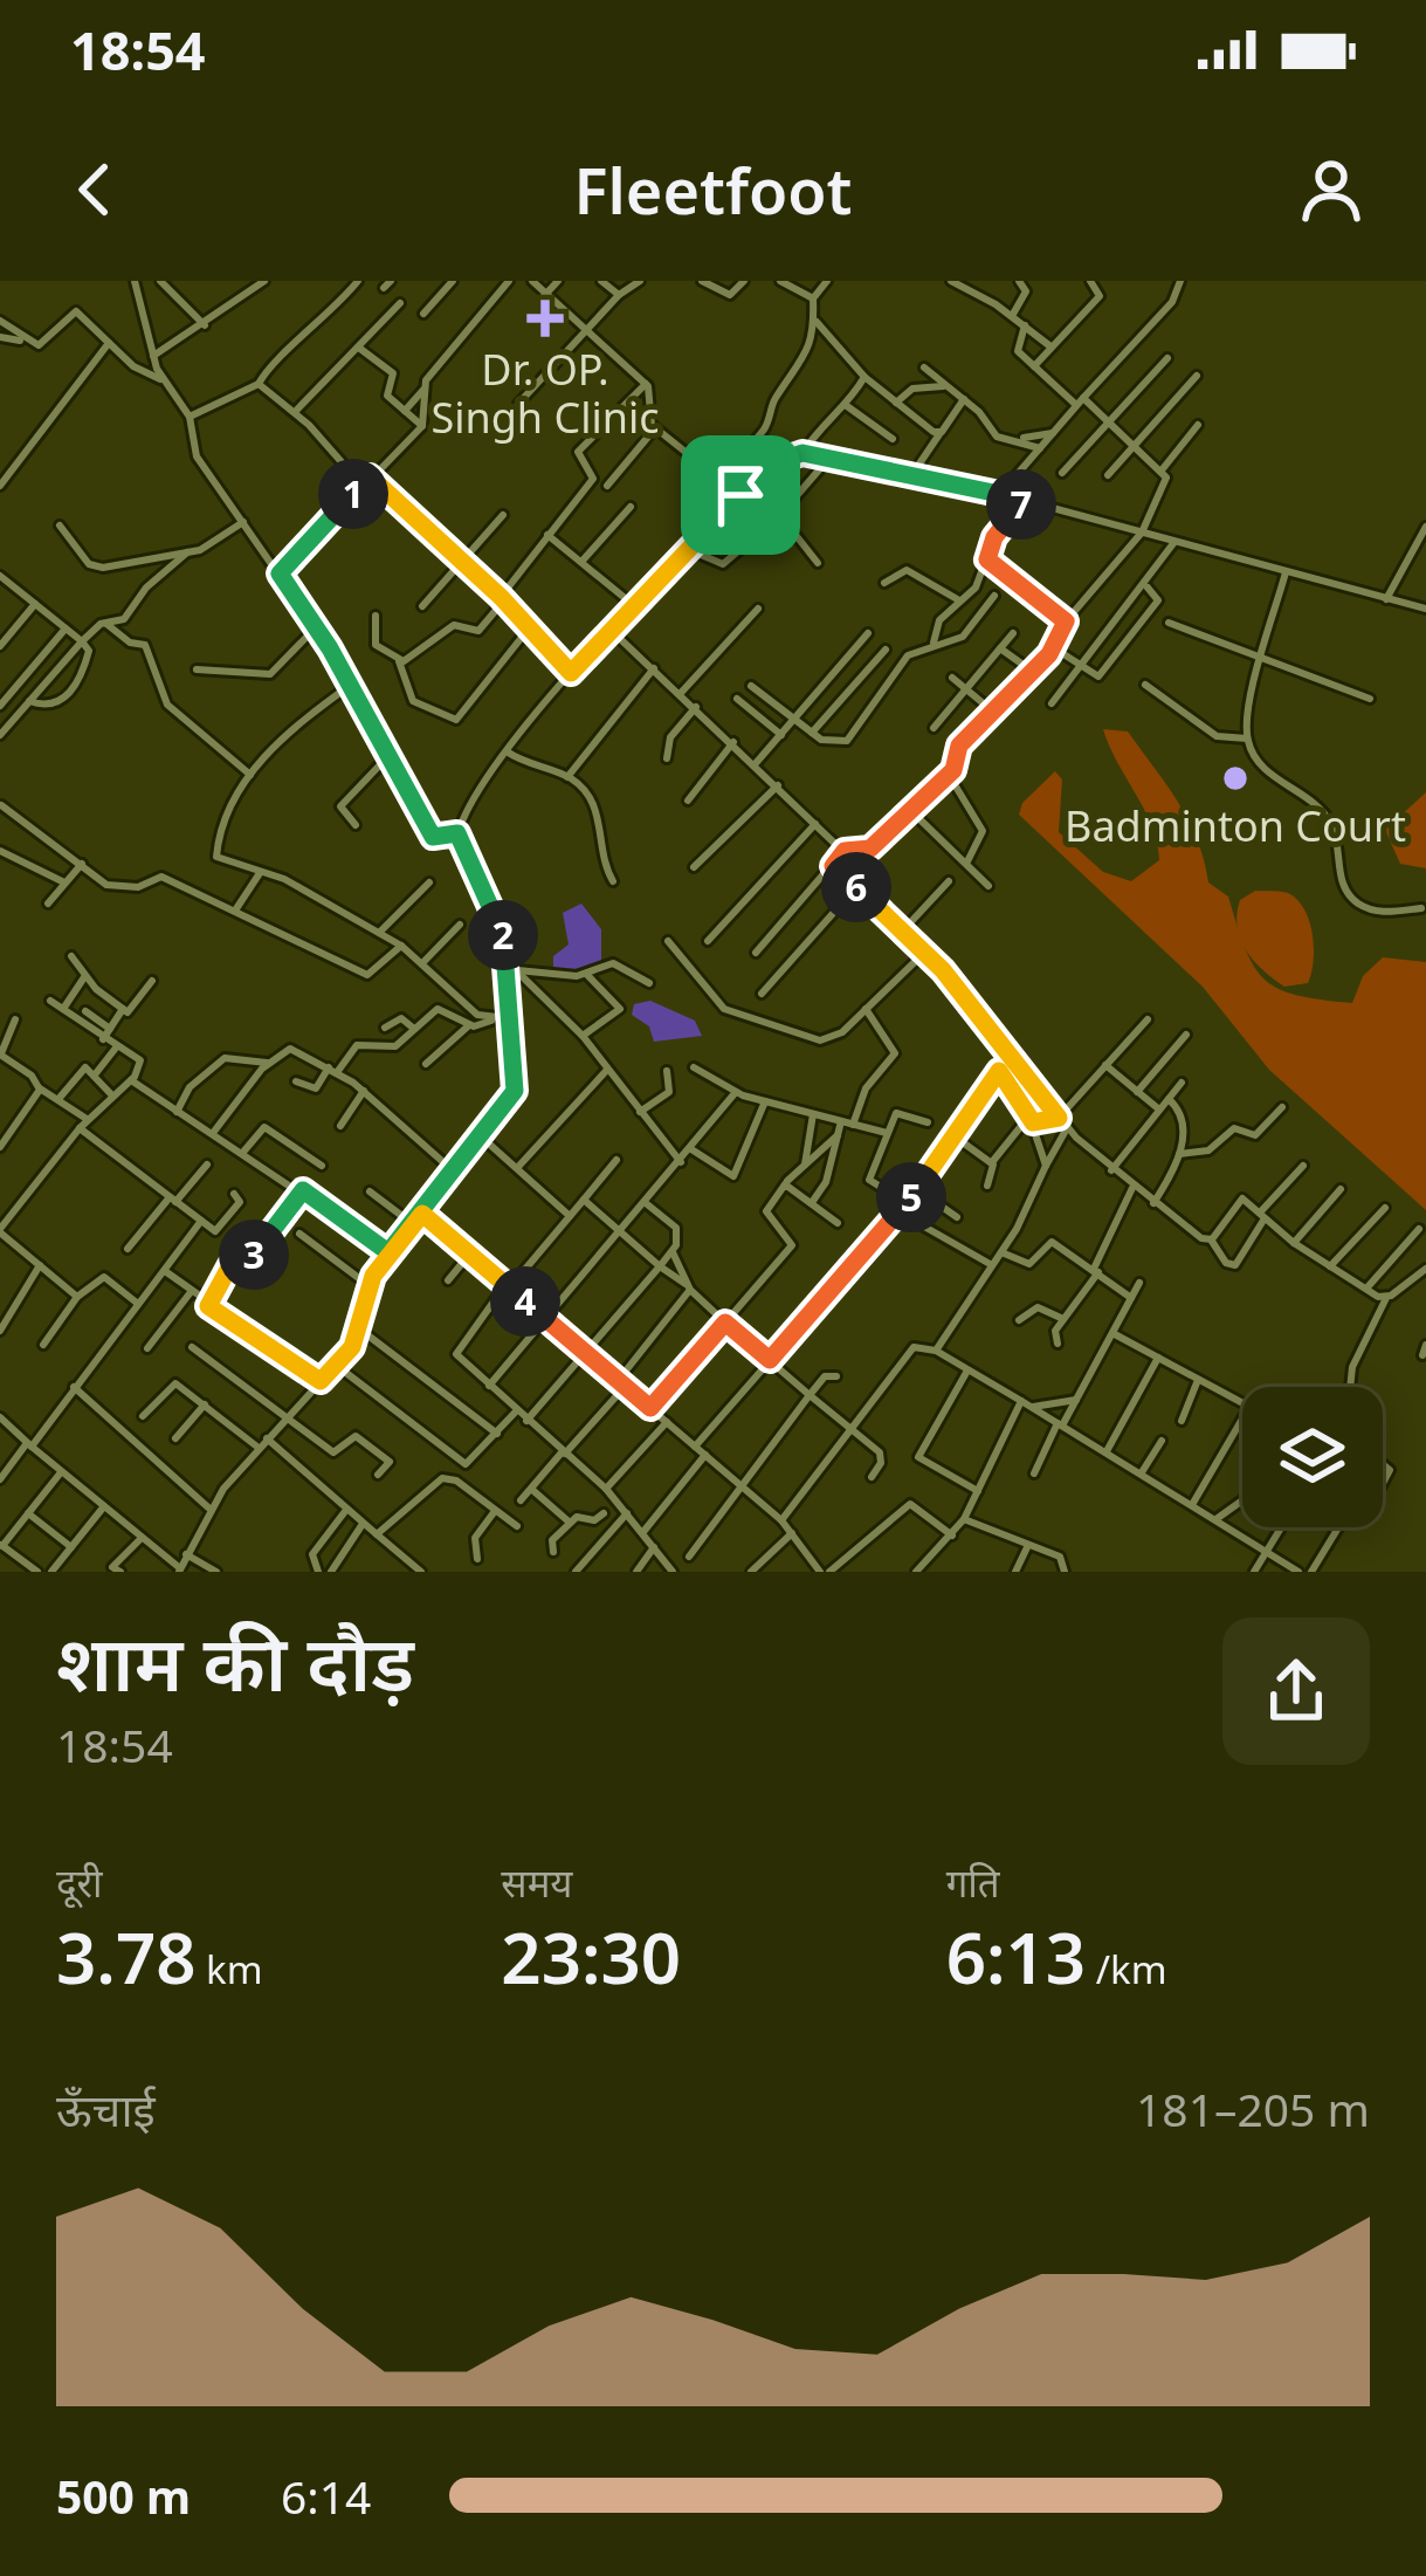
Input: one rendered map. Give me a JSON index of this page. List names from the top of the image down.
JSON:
{
  "places": {
    "health": ["Dr. OP. Singh Clinic"],
    "other": ["Badminton Court"]
  },
  "page": {
    "status": "18:54",
    "header": "Fleetfoot",
    "pins": [
      "1",
      "7",
      "6",
      "2",
      "5",
      "3",
      "4"
    ],
    "heading": ["शाम की दौड़", "18:54"],
    "stats": [
      ["दूरी", "3.78 km"],
      ["समय", "23:30"],
      ["गति", "6:13 /km"]
    ],
    "chart": ["ऊँचाई", "181–205 m"],
    "list": [
      {
        "name": "500 m",
        "note": "6:14"
      }
    ]
  }
}
